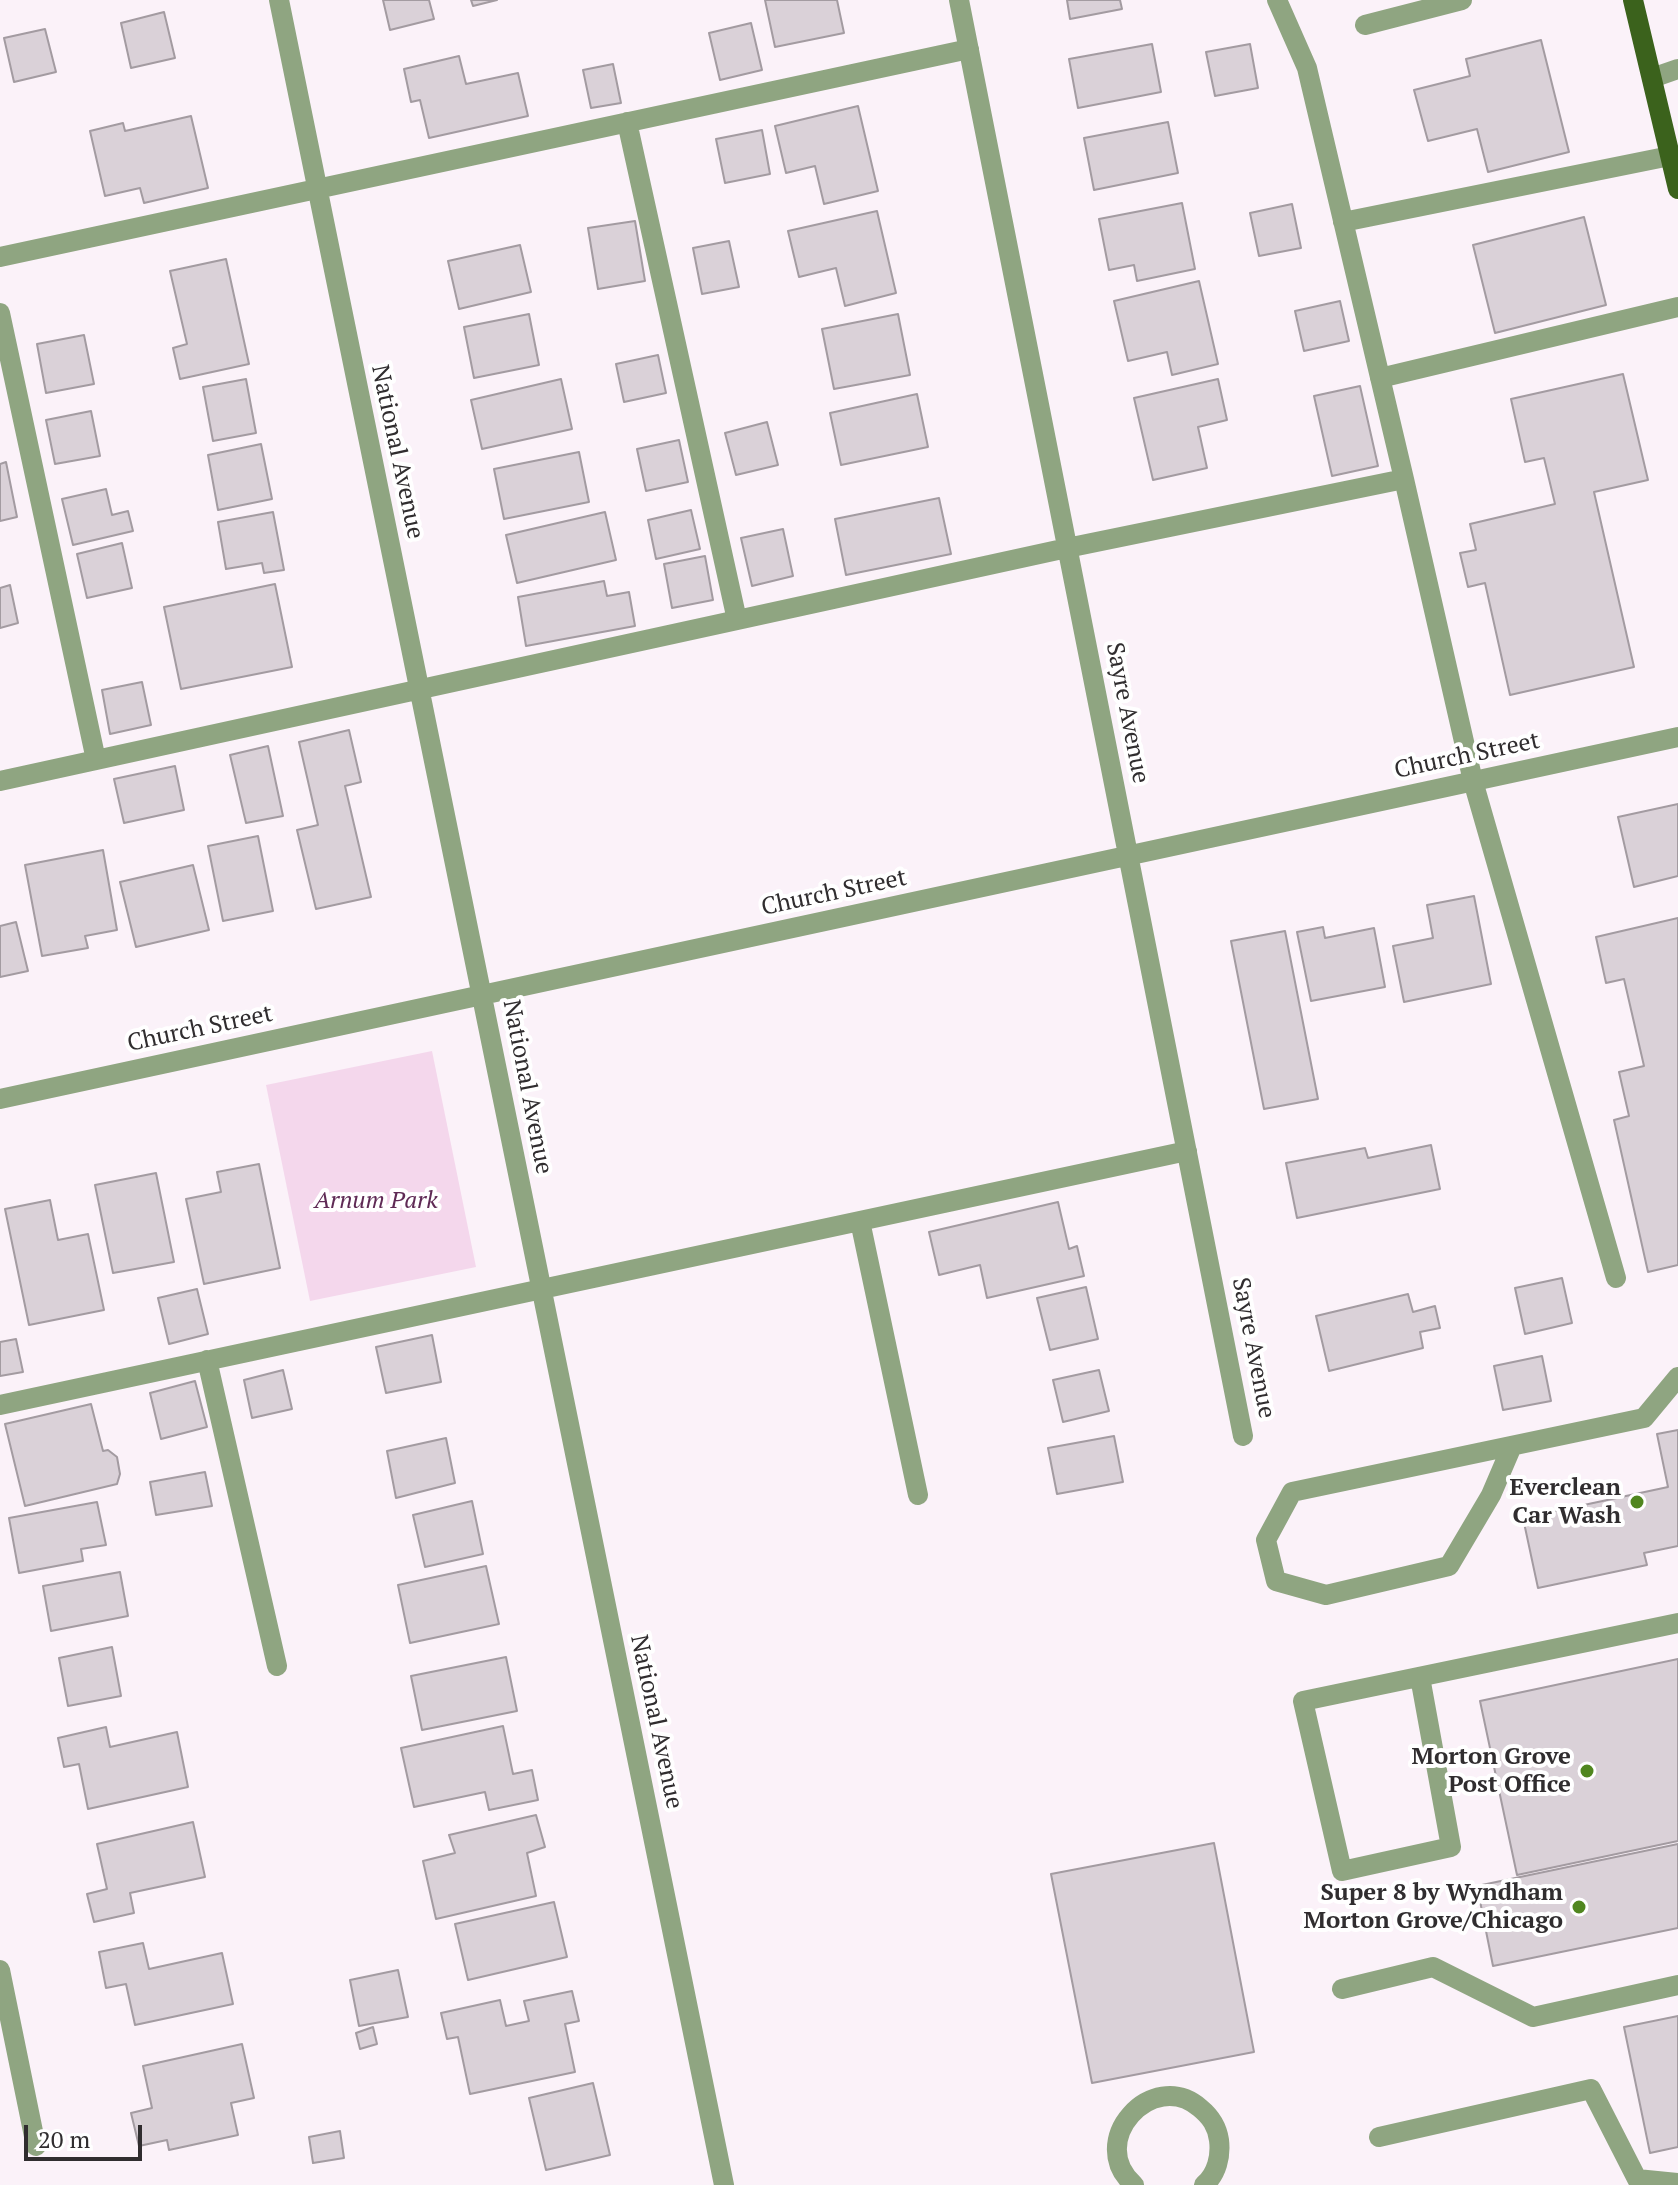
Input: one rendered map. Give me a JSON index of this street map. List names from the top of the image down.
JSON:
{
  "streets": {
    "street": ["National Avenue", "Sayre Avenue", "Church Street"]
  },
  "crossings": [
    ["National Avenue", "Church Street"],
    ["Sayre Avenue", "Church Street"]
  ],
  "parks": ["Arnum Park"],
  "places": ["Everclean Car Wash", "Morton Grove Post Office", "Super 8 by Wyndham Morton Grove/Chicago"],
  "scale_bar": "20 m"
}
